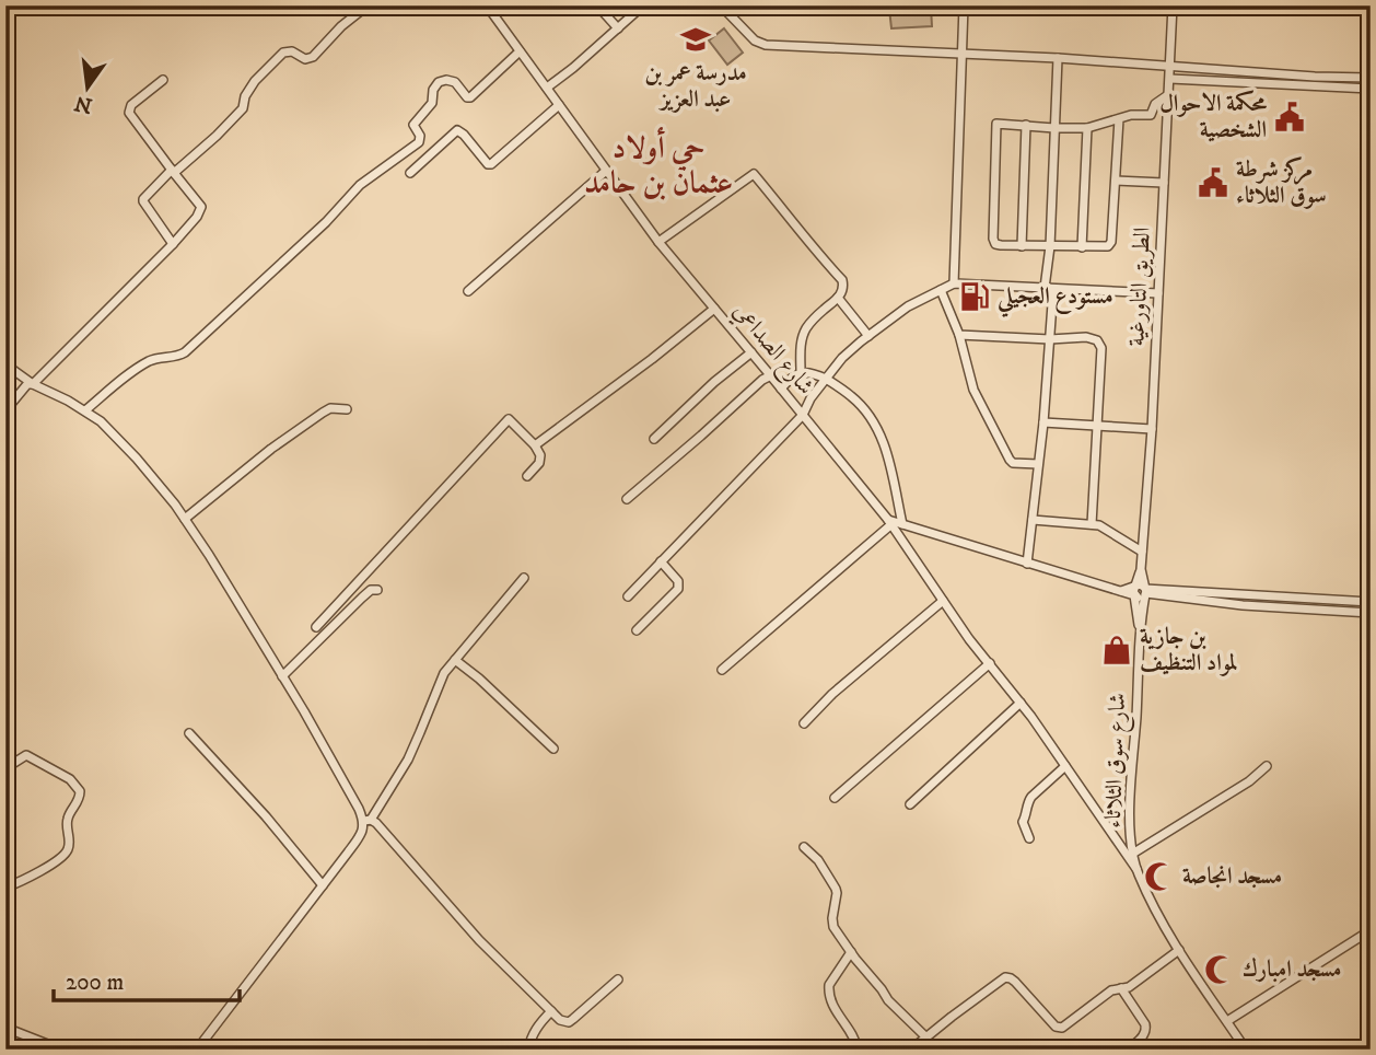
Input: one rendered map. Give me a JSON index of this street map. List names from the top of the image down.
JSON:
{
  "streets": {
    "street": ["الطريق التاورغية", "شارع الصداعي", "شارع سوق الثلاثاء"]
  },
  "crossings": [
    ["الطريق التاورغية", "شارع سوق الثلاثاء"],
    ["شارع الصداعي", "شارع سوق الثلاثاء"]
  ],
  "districts": ["حي أولاد عثمان بن حامد"],
  "places": {
    "school or university": ["مدرسة عمر بن عبد العزيز"],
    "public building": ["محكمة الاحوال الشخصية", "مركز شرطة سوق الثلاثاء"],
    "fuel station": ["مستودع العجيلي"],
    "shop": ["بن جازية لمواد التنظيف"],
    "mosque": ["مسجد انجاصة", "مسجد امبارك"]
  },
  "scale_bar": "200 m",
  "north": "bottom"
}
